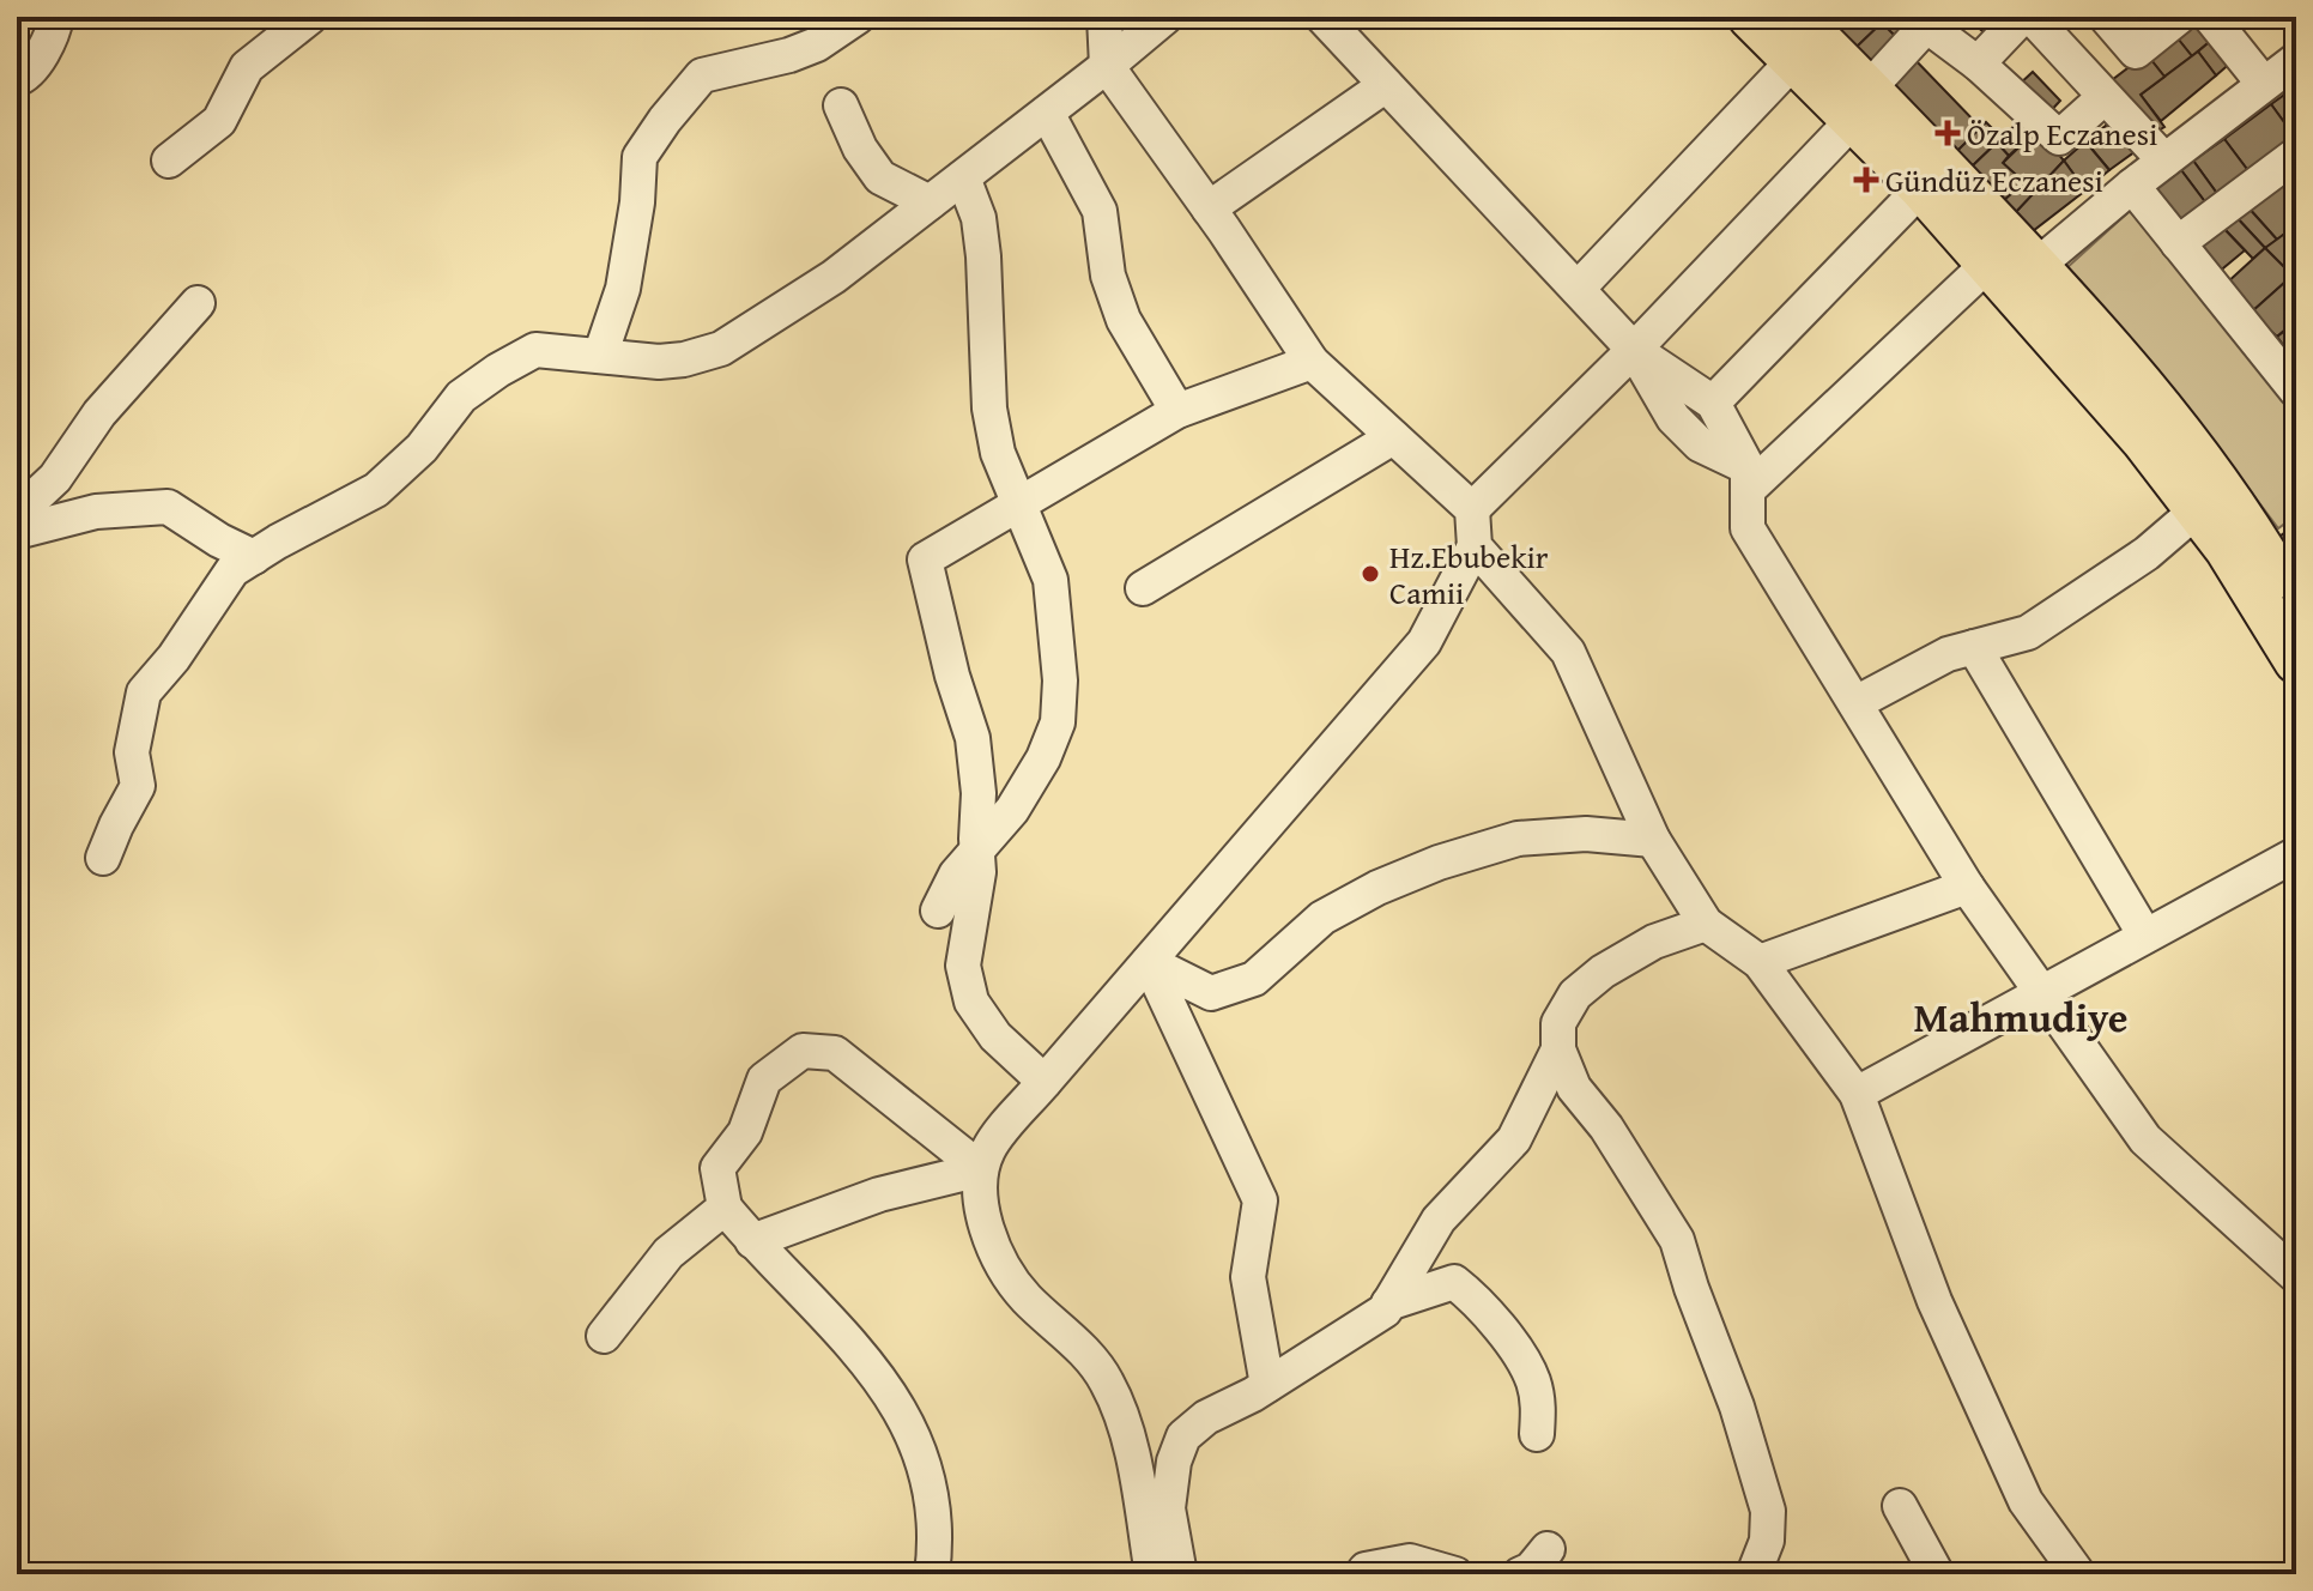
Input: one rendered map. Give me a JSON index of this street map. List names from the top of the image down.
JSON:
{
  "districts": ["Mahmudiye"],
  "places": {
    "health": ["Özalp Eczanesi", "Gündüz Eczanesi"],
    "other": ["Hz.Ebubekir Camii"]
  }
}
